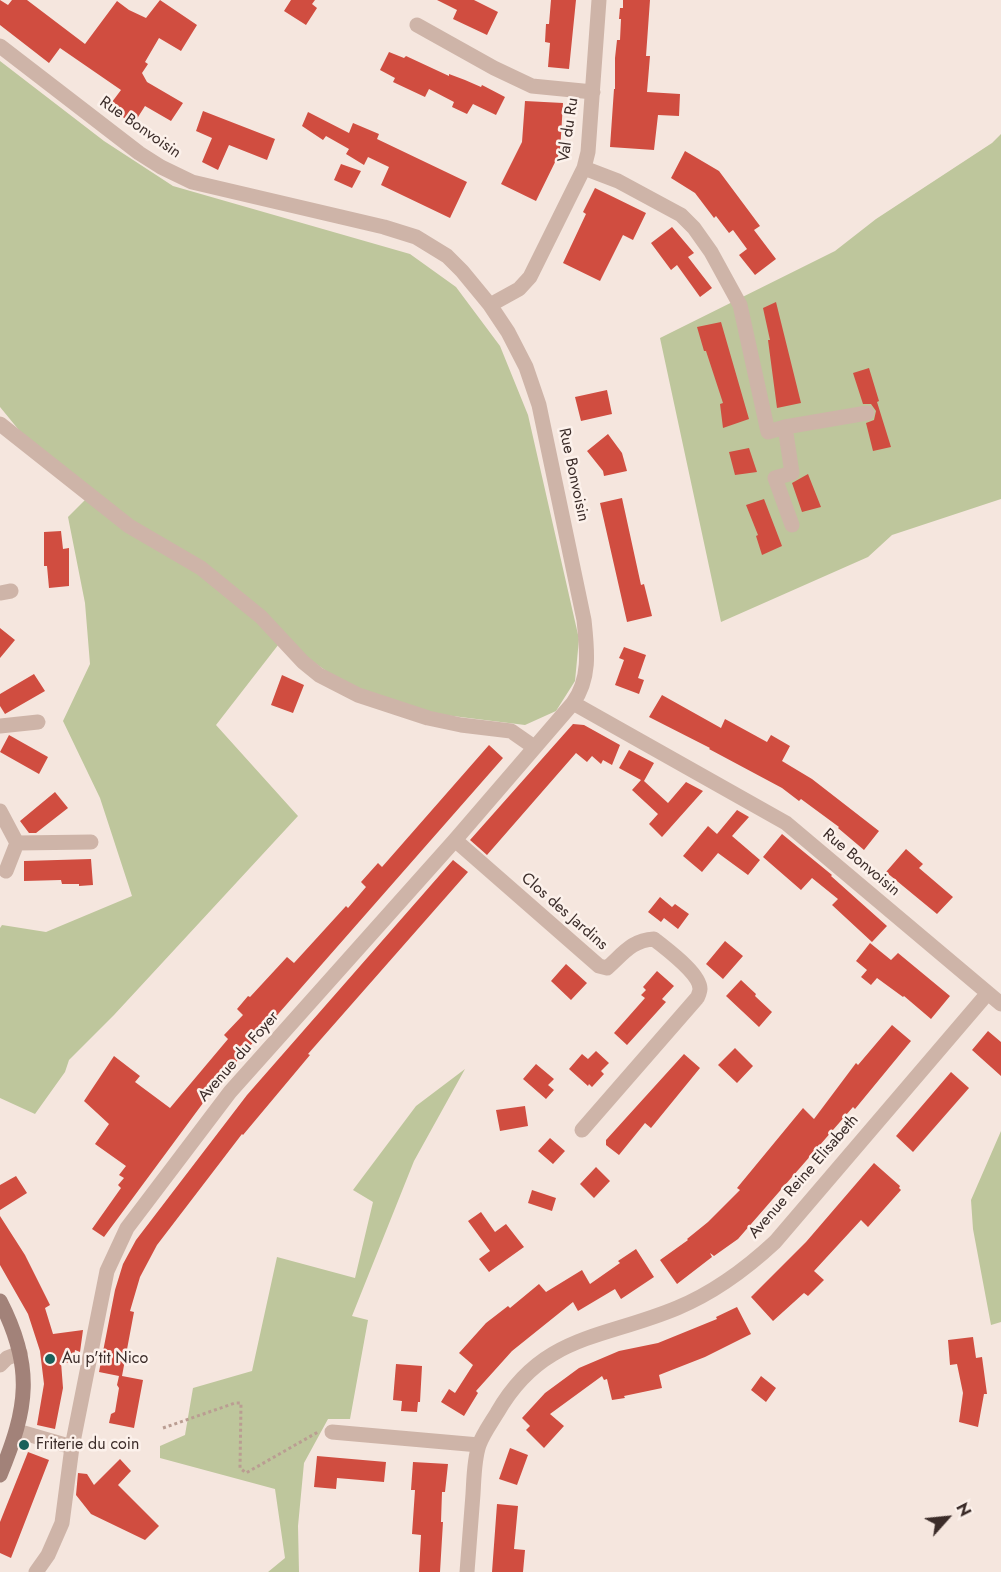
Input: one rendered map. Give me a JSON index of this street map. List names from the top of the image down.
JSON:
{
  "streets": {
    "street": [
      "Rue Bonvoisin",
      "Val du Ru",
      "Clos des Jardins",
      "Avenue du Foyer",
      "Avenue Reine Elisabeth"
    ]
  },
  "crossings": [
    ["Rue Bonvoisin", "Val du Ru"],
    ["Rue Bonvoisin", "Avenue du Foyer"],
    ["Rue Bonvoisin", "Avenue Reine Elisabeth"],
    ["Clos des Jardins", "Avenue du Foyer"]
  ],
  "places": ["Au p'tit Nico", "Friterie du coin"],
  "north": "top right"
}
